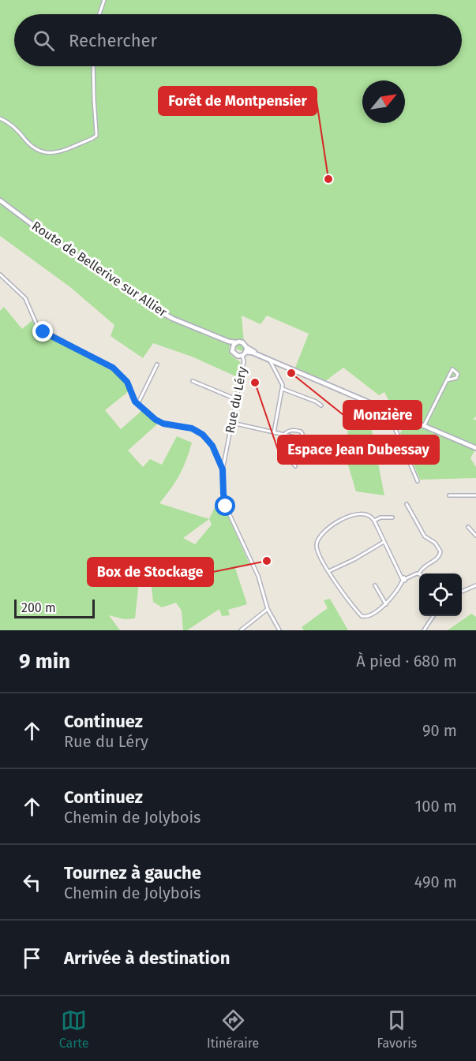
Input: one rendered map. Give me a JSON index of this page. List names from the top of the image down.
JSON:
{
  "streets": {
    "main road": ["Route de Bellerive sur Allier"],
    "street": ["Rue du Léry"]
  },
  "crossings": [
    ["Route de Bellerive sur Allier", "Rue du Léry"]
  ],
  "places": [
    "Forêt de Montpensier",
    "Monzière",
    "Espace Jean Dubessay",
    "Box de Stockage"
  ],
  "scale_bar": "200 m",
  "north": "top right",
  "page": {
    "search": "Rechercher",
    "scale": "200 m",
    "heading": ["9 min", "À pied · 680 m"],
    "list": [
      ["Continuez", "Rue du Léry", "90 m"],
      ["Continuez", "Chemin de Jolybois", "100 m"],
      ["Tournez à gauche", "Chemin de Jolybois", "490 m"],
      "Arrivée à destination"
    ],
    "nav": ["Carte", "Itinéraire", "Favoris"]
  }
}
